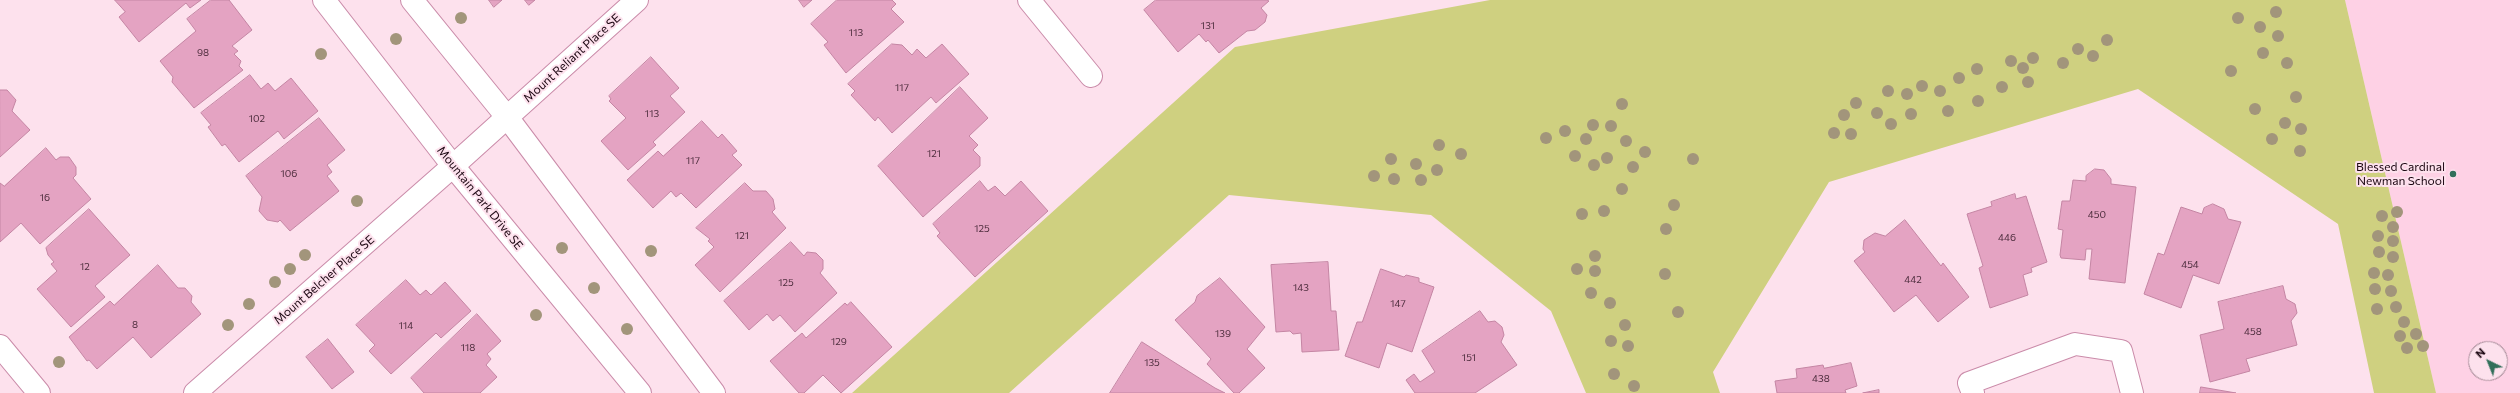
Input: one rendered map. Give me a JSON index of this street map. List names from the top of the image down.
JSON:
{
  "streets": {
    "street": ["Mount Reliant Place SE", "Mountain Park Drive SE", "Mount Belcher Place SE"]
  },
  "crossings": [
    ["Mount Reliant Place SE", "Mountain Park Drive SE"],
    ["Mount Reliant Place SE", "Mount Belcher Place SE"],
    ["Mountain Park Drive SE", "Mount Belcher Place SE"]
  ],
  "places": ["Blessed Cardinal Newman School"],
  "house_numbers": [
    "131",
    "113",
    "98",
    "117",
    "113",
    "102",
    "121",
    "117",
    "106",
    "16",
    "450",
    "125",
    "121",
    "446",
    "454",
    "12",
    "442",
    "125",
    "143",
    "147",
    "8",
    "114",
    "458",
    "139",
    "129",
    "118",
    "151",
    "135",
    "438"
  ],
  "north": "top left"
}
